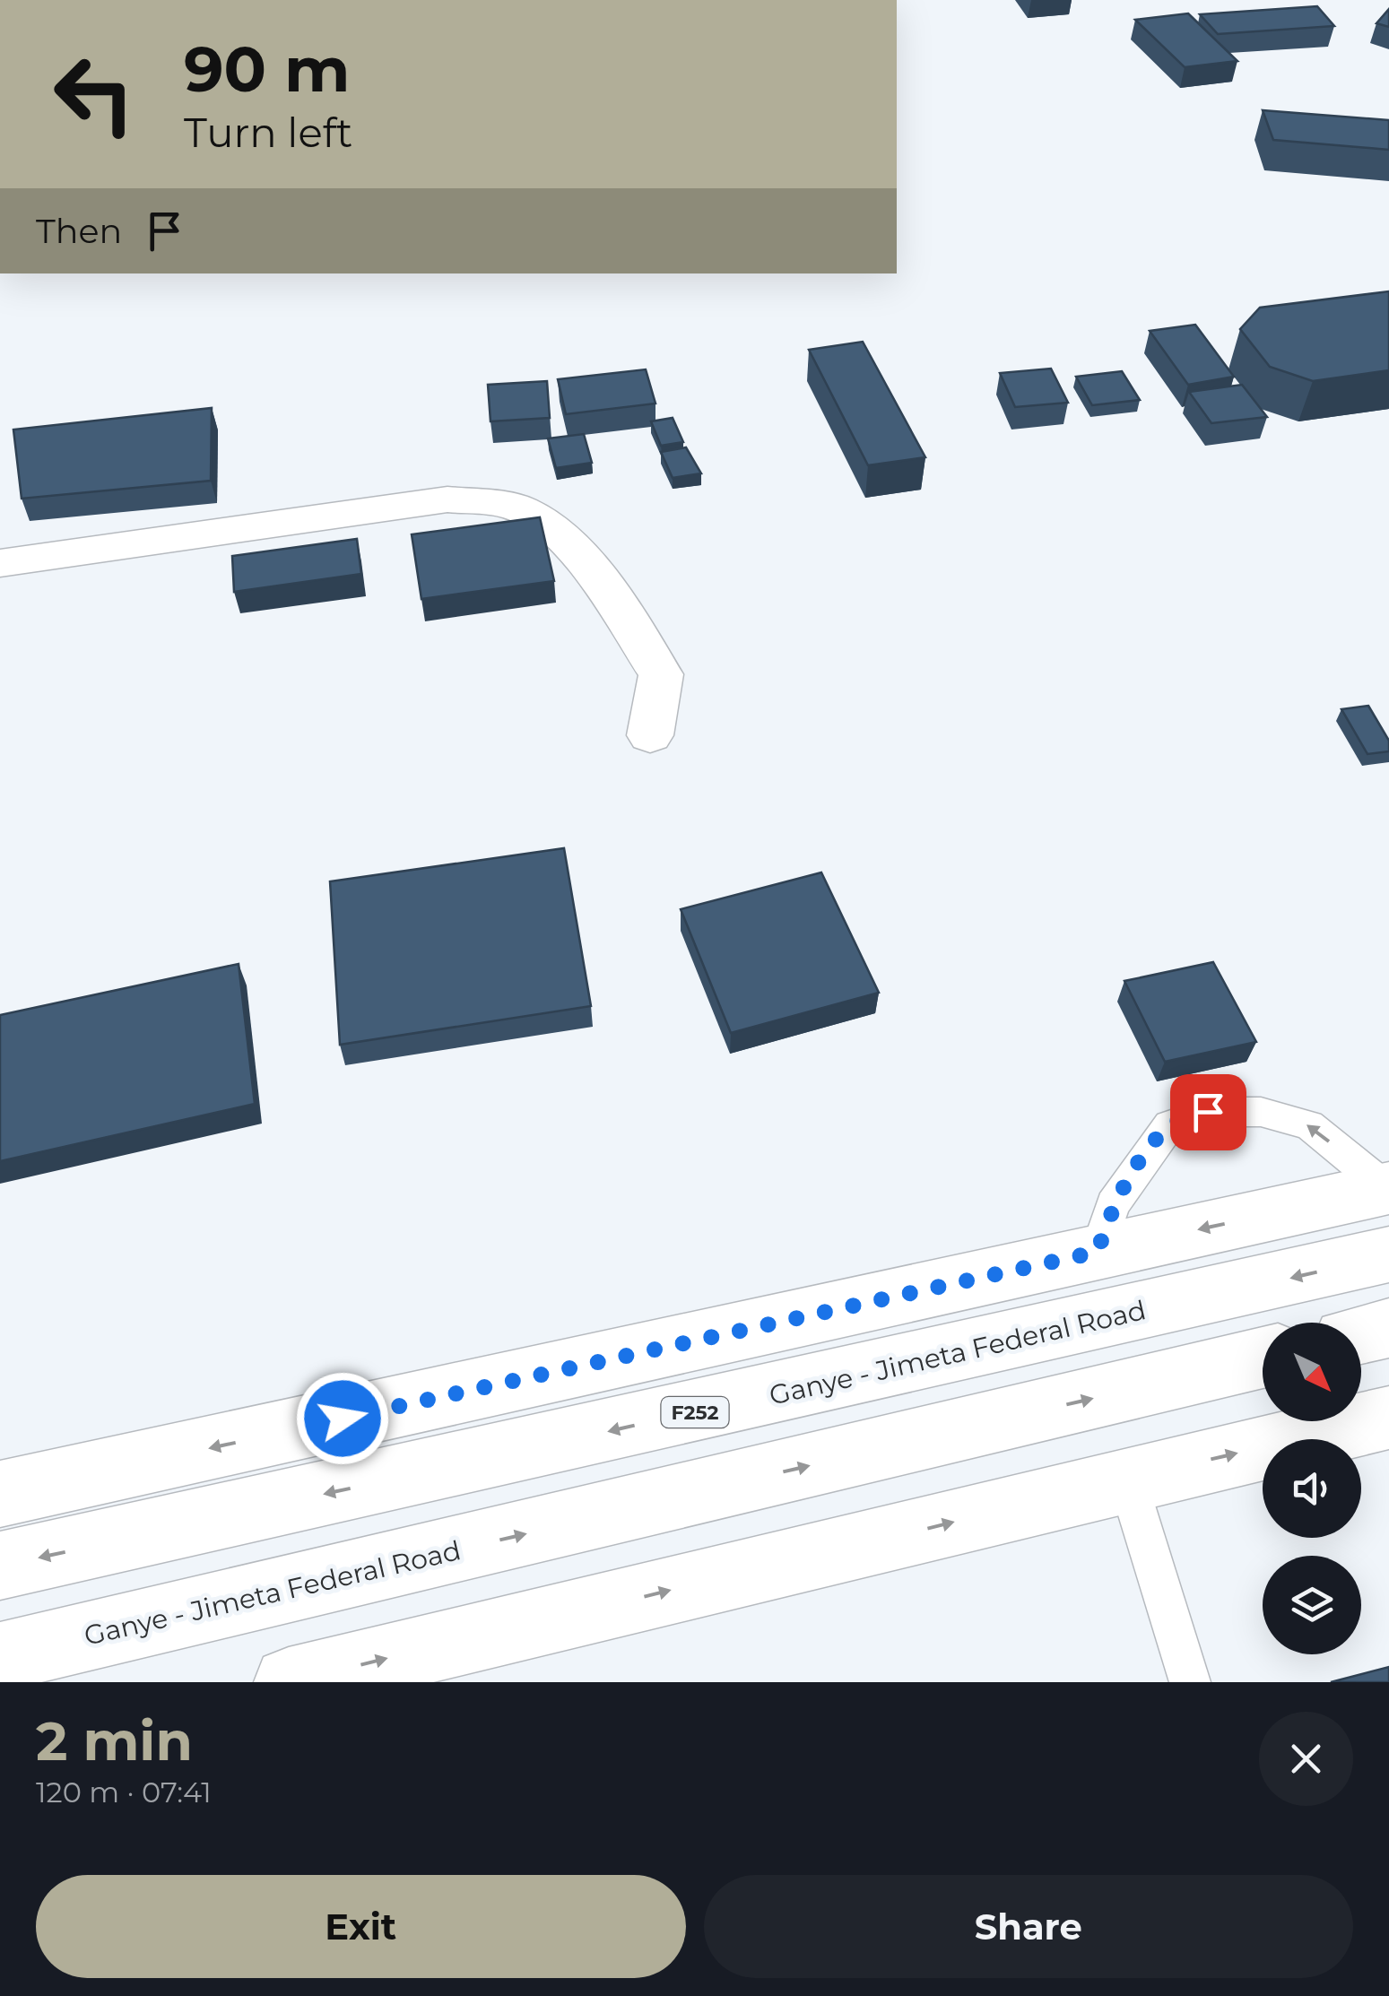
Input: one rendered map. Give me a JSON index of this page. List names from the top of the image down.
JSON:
{
  "streets": {
    "street": ["Ganye - Jimeta Federal Road", "F252"]
  },
  "north": "bottom right",
  "page": {
    "turn": ["90 m", "Turn left"],
    "then": "Then",
    "heading": ["2 min", "120 m · 07:41"],
    "buttons": ["Exit", "Share"]
  }
}
